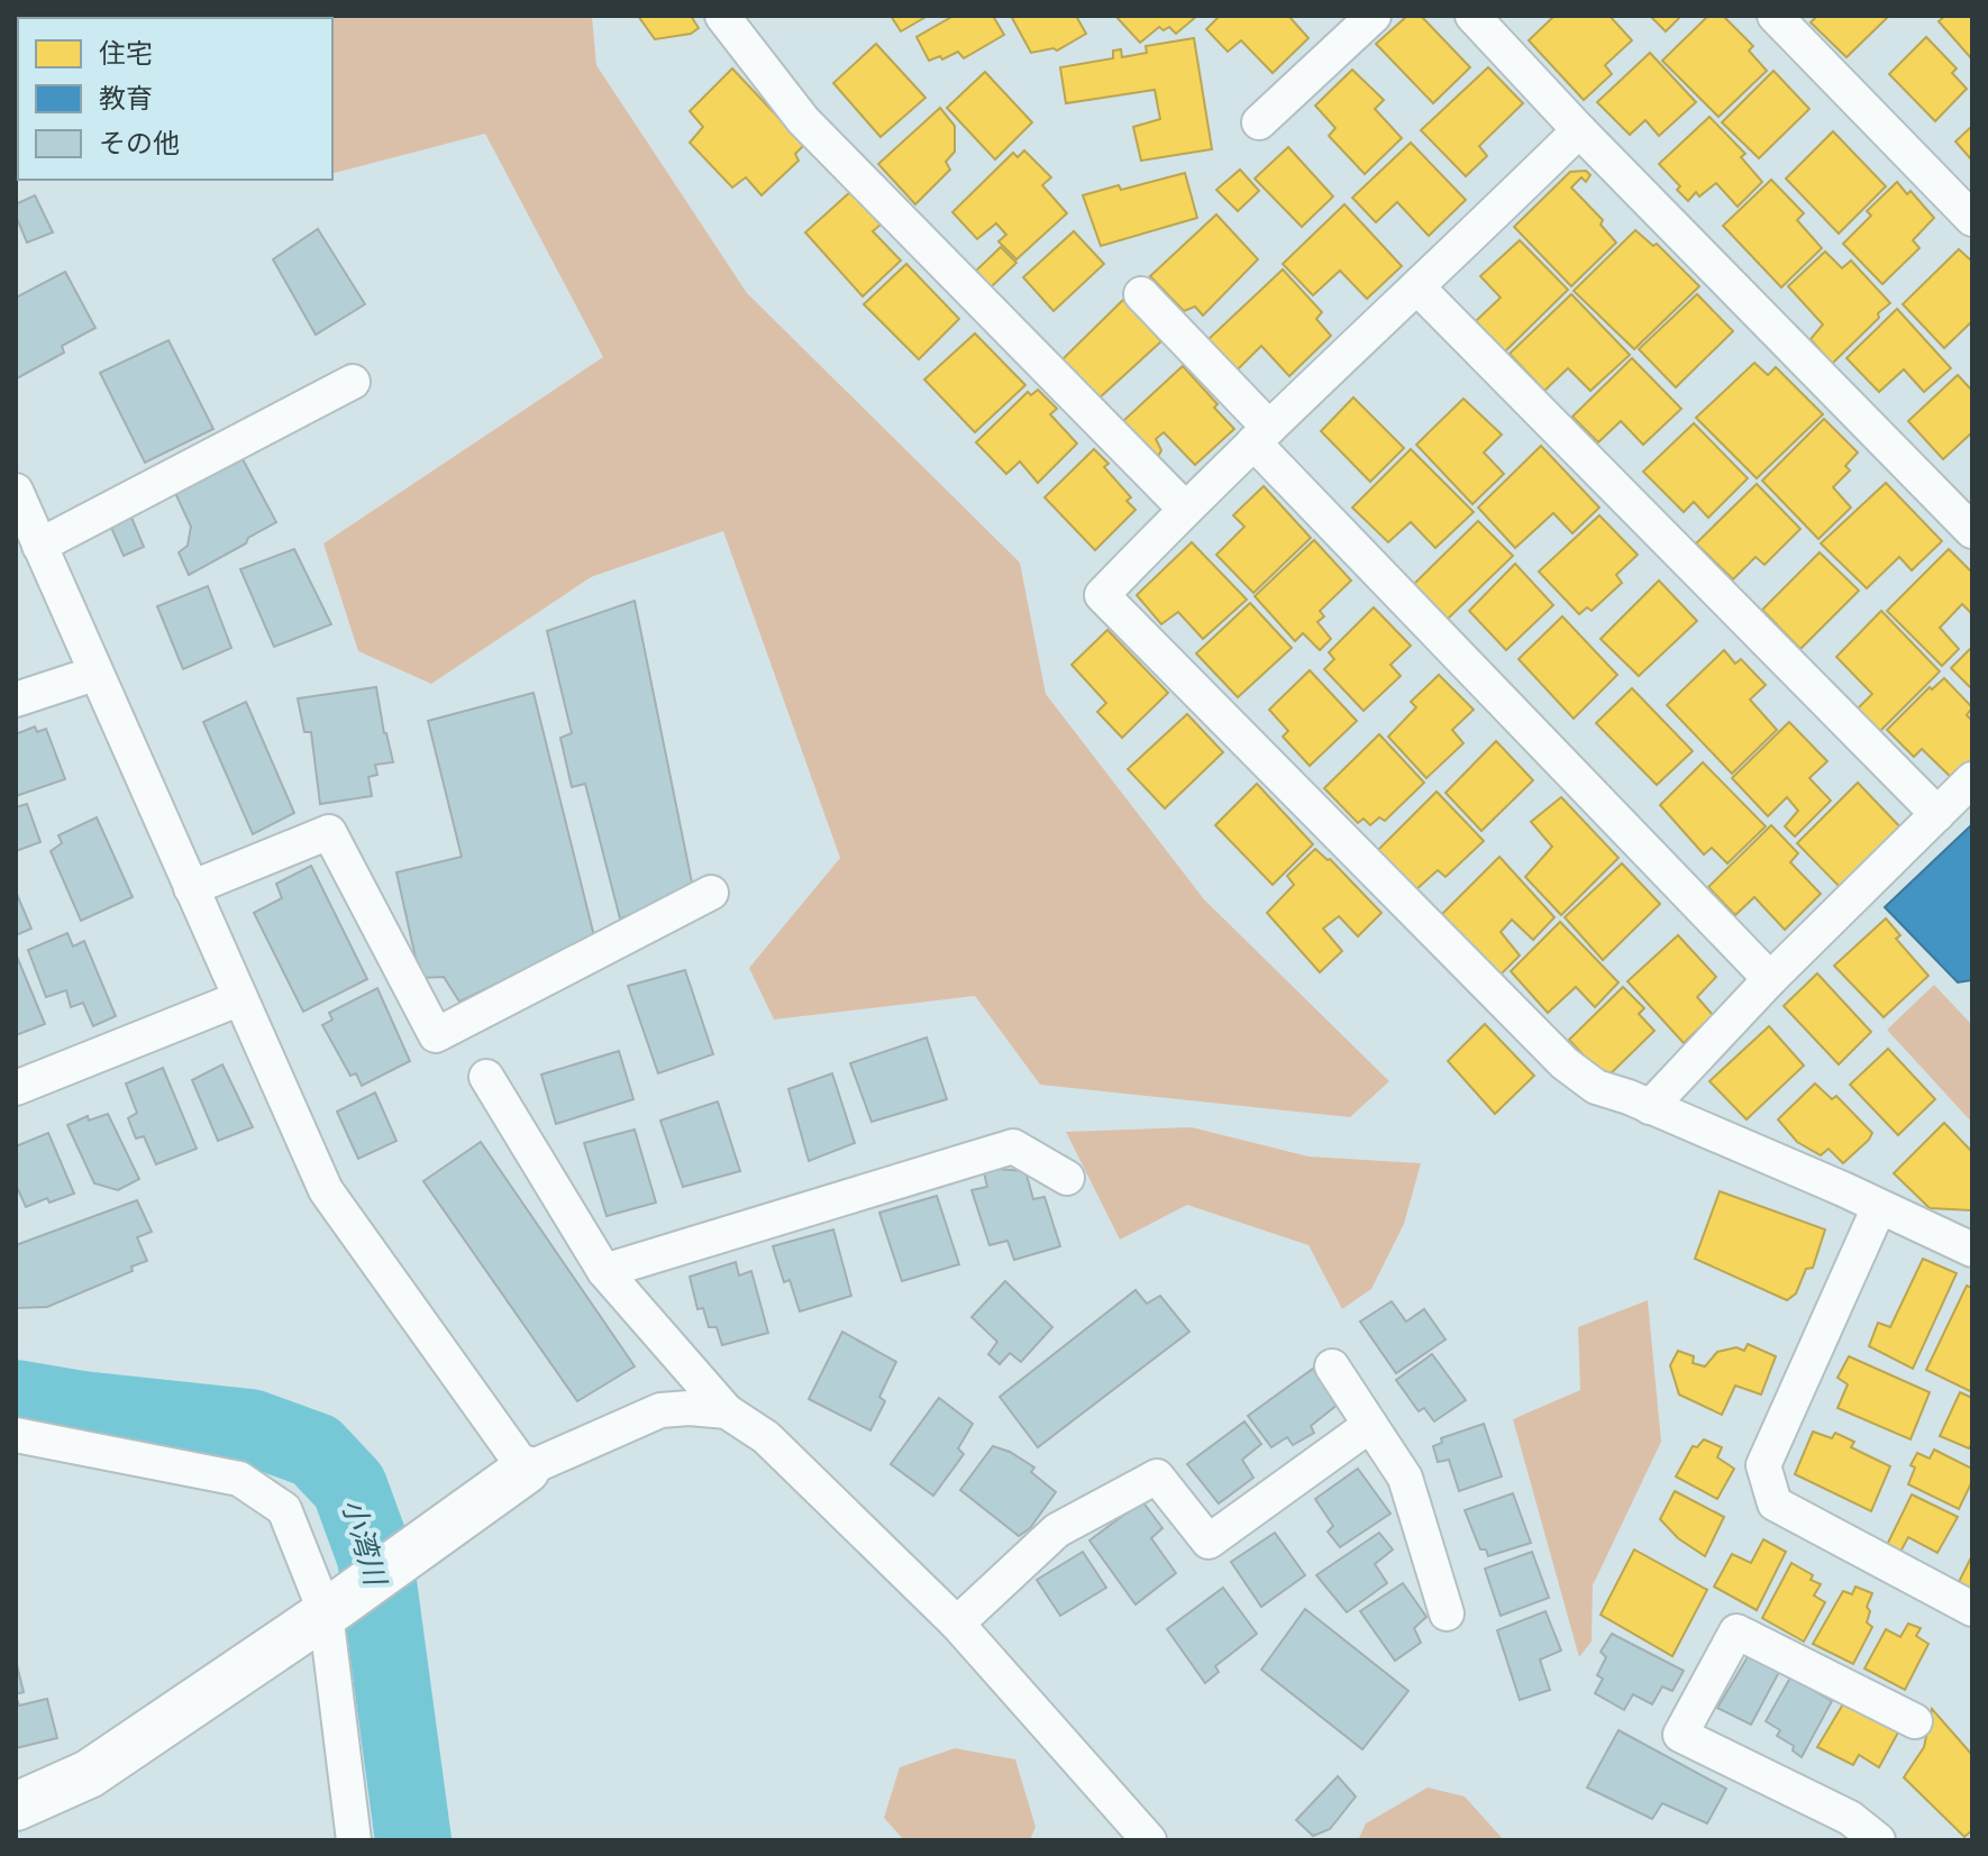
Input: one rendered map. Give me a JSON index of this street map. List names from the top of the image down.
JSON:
{
  "water": ["小湾川"],
  "legend": ["住宅", "教育", "その他"]
}
